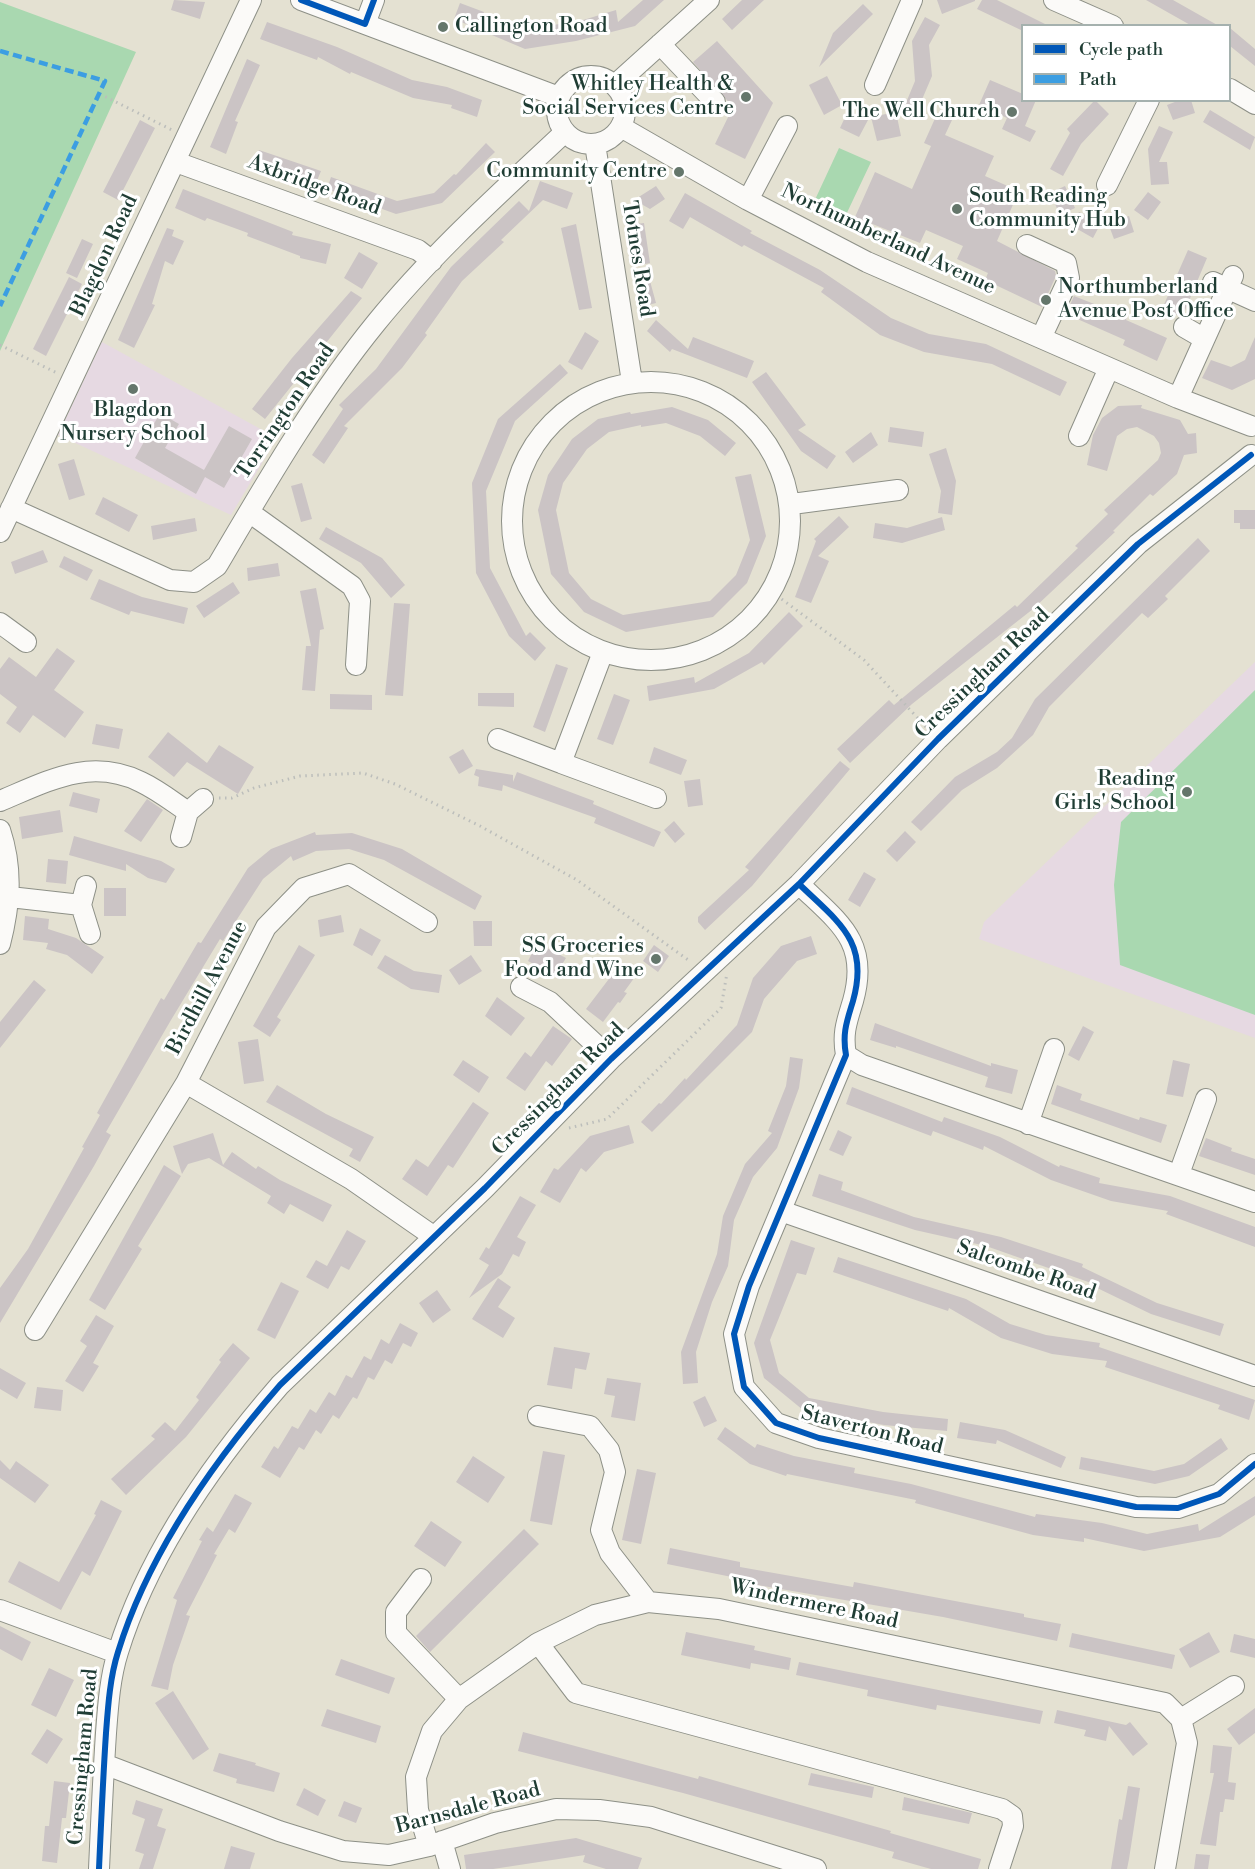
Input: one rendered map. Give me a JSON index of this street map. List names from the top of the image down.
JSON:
{
  "streets": {
    "street": [
      "Axbridge Road",
      "Northumberland Avenue",
      "Blagdon Road",
      "Totnes Road",
      "Torrington Road",
      "Cressingham Road",
      "Birdhill Avenue",
      "Salcombe Road",
      "Staverton Road",
      "Windermere Road",
      "Barnsdale Road"
    ]
  },
  "crossings": [
    ["Axbridge Road", "Blagdon Road"],
    ["Axbridge Road", "Torrington Road"],
    ["Northumberland Avenue", "Totnes Road"],
    ["Northumberland Avenue", "Torrington Road"],
    ["Blagdon Road", "Torrington Road"],
    ["Totnes Road", "Torrington Road"],
    ["Cressingham Road", "Birdhill Avenue"],
    ["Cressingham Road", "Staverton Road"],
    ["Cressingham Road", "Barnsdale Road"],
    ["Salcombe Road", "Staverton Road"],
    ["Windermere Road", "Barnsdale Road"]
  ],
  "places": [
    "Callington Road",
    "Whitley Health & Social Services Centre",
    "The Well Church",
    "Community Centre",
    "South Reading Community Hub",
    "Northumberland Avenue Post Office",
    "Blagdon Nursery School",
    "Reading Girls' School",
    "SS Groceries Food and Wine"
  ],
  "legend": ["Cycle path", "Path"]
}
